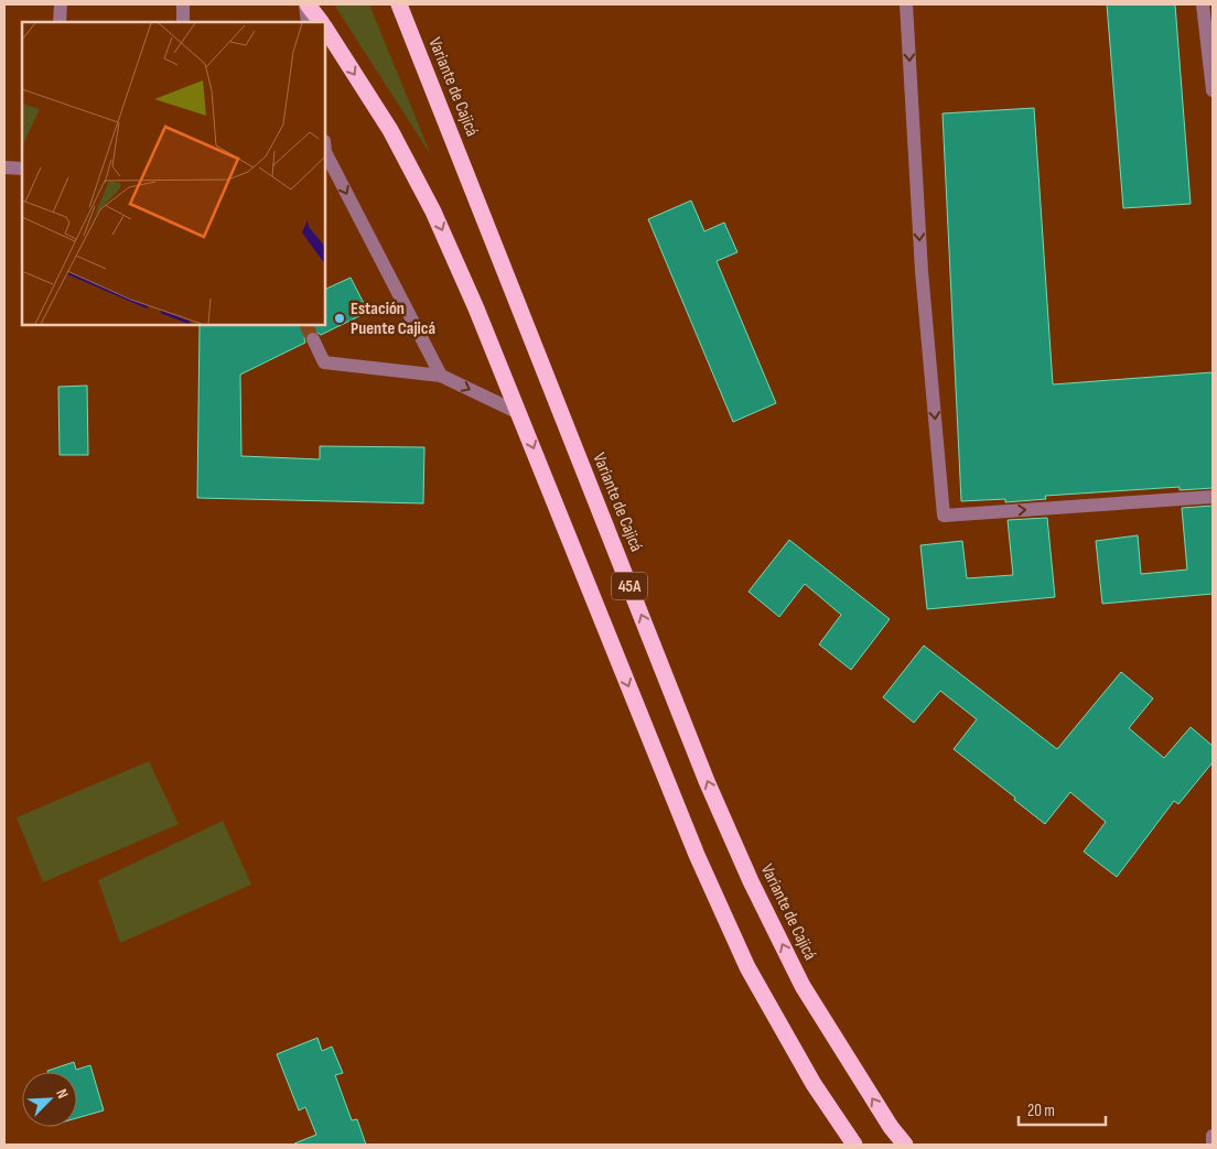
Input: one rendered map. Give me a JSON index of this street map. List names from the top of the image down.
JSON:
{
  "streets": {
    "highway": ["Variante de Cajicá", "45A"]
  },
  "places": ["Estación Puente Cajicá"],
  "scale_bar": "20 m",
  "north": "top right"
}
